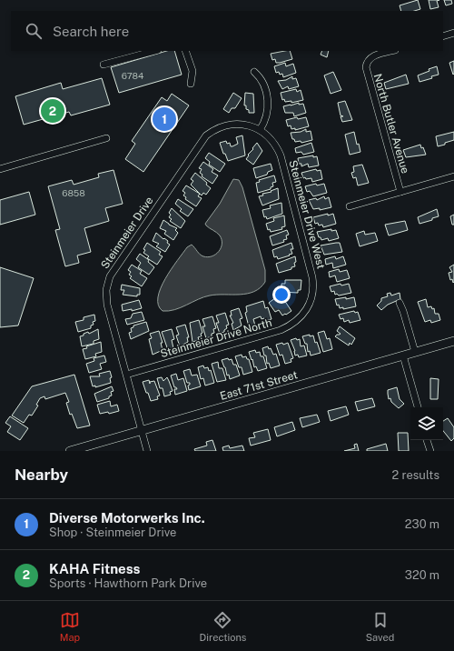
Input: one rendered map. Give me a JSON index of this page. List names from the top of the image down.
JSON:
{
  "streets": {
    "main road": ["East 71st Street"],
    "street": [
      "North Butler Avenue",
      "Steinmeier Drive West",
      "Steinmeier Drive",
      "Steinmeier Drive North"
    ]
  },
  "crossings": [
    ["Steinmeier Drive West", "Steinmeier Drive"],
    ["Steinmeier Drive West", "Steinmeier Drive North"],
    ["Steinmeier Drive", "Steinmeier Drive North"],
    ["Steinmeier Drive", "East 71st Street"]
  ],
  "house_numbers": ["6784", "6858"],
  "page": {
    "search": "Search here",
    "pins": ["2", "1"],
    "heading": ["Nearby", "2 results"],
    "list": [
      {
        "mark": "1",
        "name": "Diverse Motorwerks Inc.",
        "note": "Shop · Steinmeier Drive",
        "value": "230 m"
      },
      {
        "mark": "2",
        "name": "KAHA Fitness",
        "note": "Sports · Hawthorn Park Drive",
        "value": "320 m"
      }
    ],
    "nav": ["Map", "Directions", "Saved"]
  }
}
